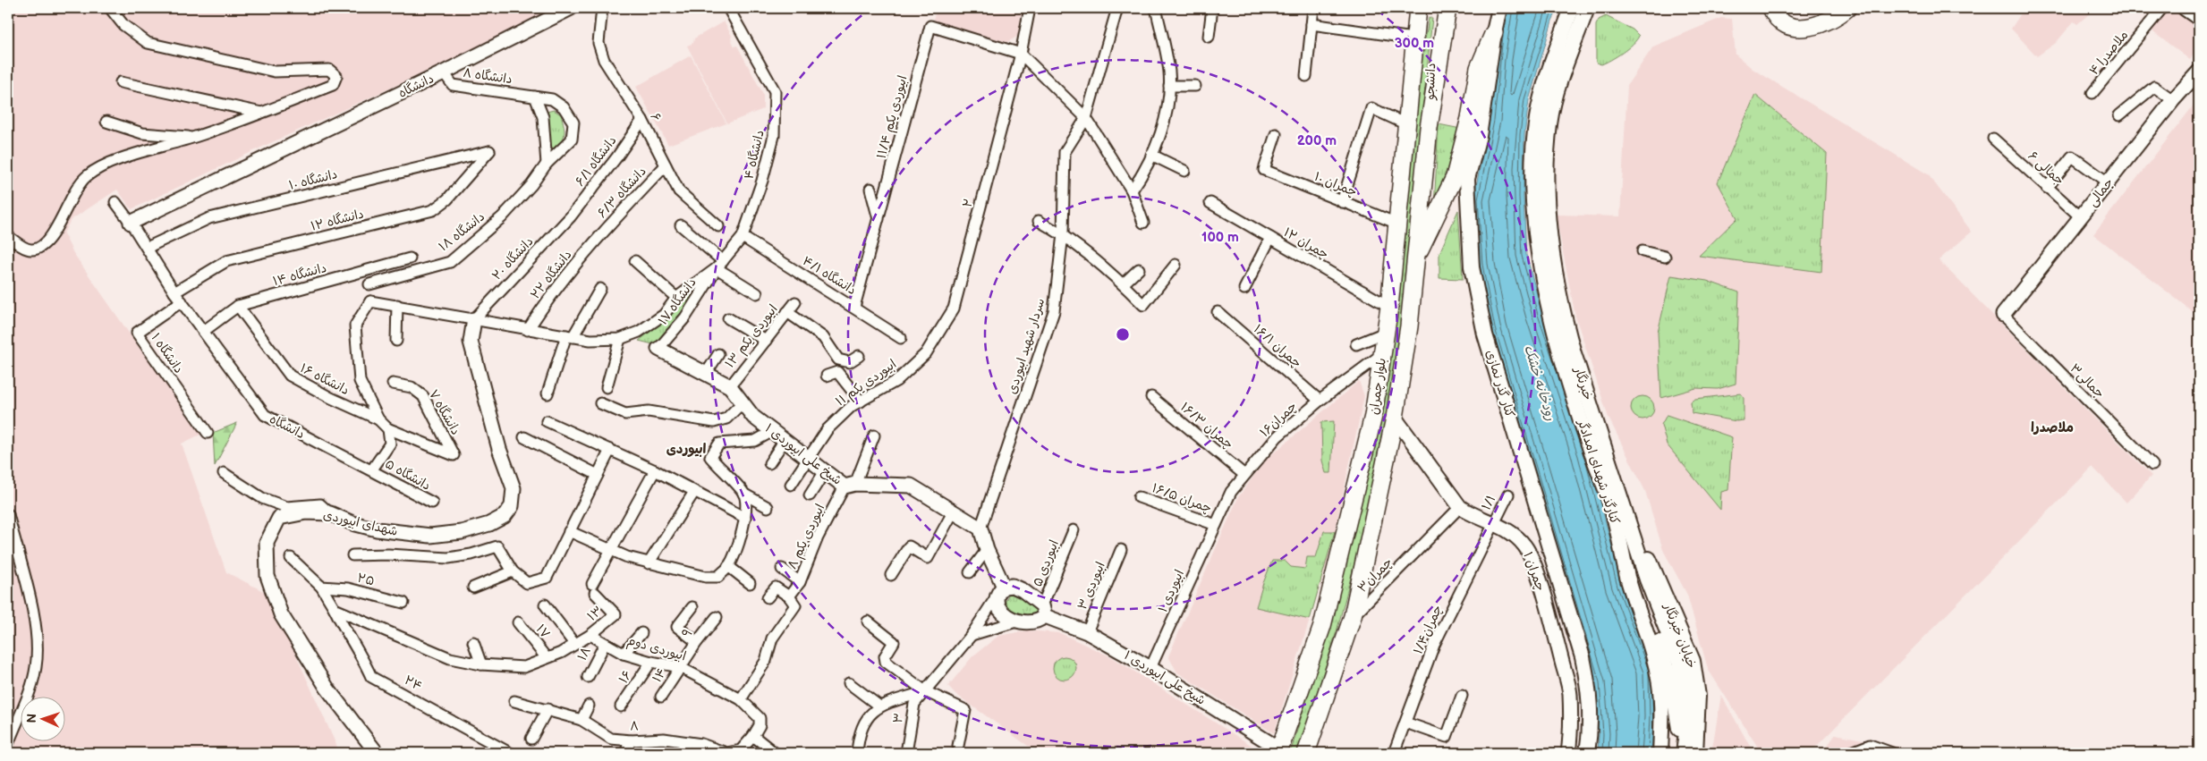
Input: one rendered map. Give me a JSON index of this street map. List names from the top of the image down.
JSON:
{
  "streets": {
    "main road": [
      "دانشجو",
      "کنار گذر نمازی",
      "خبرنگار",
      "بلوار چمران",
      "کنارگذر شهدای امدادگر",
      "خیابان خبرنگار"
    ],
    "street": [
      "۴ ملاصدرا",
      "۸ دانشگاه",
      "دانشگاه",
      "۶",
      "۱۱/۴ ابیوردی یکم",
      "۴ دانشگاه",
      "۶/۱ دانشگاه",
      "۶ جمالی",
      "۱۰ دانشگاه",
      "۱۰ چمران",
      "۶/۳ دانشگاه",
      "جمالی",
      "۲",
      "۱۲ دانشگاه",
      "۱۸ دانشگاه",
      "۱۲ چمران",
      "۲۰ دانشگاه",
      "۱۴ دانشگاه",
      "۲۲ دانشگاه",
      "۴/۱ دانشگاه",
      "۱۷ دانشگاه",
      "۱۳ ابیوردی یکم",
      "سردار شهید ابیوردی",
      "۱۶/۱ چمران",
      "۱ دانشگاه",
      "۱۶ دانشگاه",
      "جمالی۳",
      "۱۱ ابیوردی یکم",
      "۷ دانشگاه",
      "چمران۱۶",
      "۱۶/۳ چمران",
      "شیخ علی ابیوردی ۱",
      "۵ دانشگاه",
      "۱۶/۵ چمران",
      "۱/۱",
      "شهدای ابیوردی",
      "۸ ابیوردی یکم",
      "۵ ابیوردی",
      "چمران ۱",
      "چمران۳",
      "۲۵",
      "۳ ابیوردی",
      "۱ ابیوردی",
      "۱۳",
      "چمران۱/۴",
      "۱۷",
      "۹",
      "ابیوردی دوم",
      "۱۸",
      "۱۴",
      "۱۶",
      "۲۴",
      "۳",
      "۸"
    ]
  },
  "crossings": [
    ["۸ دانشگاه", "دانشگاه"],
    ["۸ دانشگاه", "۱۸ دانشگاه"],
    ["دانشجو", "بلوار چمران"],
    ["دانشگاه", "۱۰ دانشگاه"],
    ["دانشگاه", "۱۲ دانشگاه"],
    ["دانشگاه", "۱۴ دانشگاه"],
    ["دانشگاه", "۱ دانشگاه"],
    ["دانشگاه", "۵ دانشگاه"],
    ["۶", "۶/۱ دانشگاه"],
    ["۶", "۶/۳ دانشگاه"],
    ["۱۱/۴ ابیوردی یکم", "۲"],
    ["۱۱/۴ ابیوردی یکم", "۴/۱ دانشگاه"],
    ["۴ دانشگاه", "۴/۱ دانشگاه"],
    ["۶/۱ دانشگاه", "۲۰ دانشگاه"],
    ["۶ جمالی", "جمالی"],
    ["۱۰ دانشگاه", "۱۲ دانشگاه"],
    ["۱۰ چمران", "بلوار چمران"],
    ["۶/۳ دانشگاه", "۲۲ دانشگاه"],
    ["جمالی", "جمالی۳"],
    ["۲", "۱۱ ابیوردی یکم"],
    ["۱۲ چمران", "بلوار چمران"],
    ["۲۰ دانشگاه", "شهدای ابیوردی"],
    ["۱۴ دانشگاه", "۱۶ دانشگاه"],
    ["۱۷ دانشگاه", "شیخ علی ابیوردی ۱"],
    ["۱۳ ابیوردی یکم", "شیخ علی ابیوردی ۱"],
    ["سردار شهید ابیوردی", "شیخ علی ابیوردی ۱"],
    ["۱۶/۱ چمران", "چمران۱۶"],
    ["۱۱ ابیوردی یکم", "شیخ علی ابیوردی ۱"],
    ["خبرنگار", "خیابان خبرنگار"],
    ["بلوار چمران", "چمران۱۶"],
    ["بلوار چمران", "شیخ علی ابیوردی ۱"],
    ["بلوار چمران", "چمران ۱"],
    ["بلوار چمران", "چمران۳"],
    ["چمران۱۶", "۱۶/۳ چمران"],
    ["چمران۱۶", "۱۶/۵ چمران"],
    ["چمران۱۶", "۱ ابیوردی"],
    ["شیخ علی ابیوردی ۱", "۸ ابیوردی یکم"],
    ["شیخ علی ابیوردی ۱", "۵ ابیوردی"],
    ["شیخ علی ابیوردی ۱", "۳ ابیوردی"],
    ["شیخ علی ابیوردی ۱", "۱ ابیوردی"],
    ["شیخ علی ابیوردی ۱", "۳"],
    ["۱۶/۵ چمران", "۱ ابیوردی"],
    ["۱/۱", "چمران ۱"],
    ["۱/۱", "چمران۱/۴"],
    ["چمران ۱", "چمران۳"],
    ["چمران ۱", "چمران۱/۴"],
    ["۱۳", "ابیوردی دوم"],
    ["۹", "ابیوردی دوم"],
    ["۹", "۱۴"],
    ["ابیوردی دوم", "۱۸"],
    ["ابیوردی دوم", "۱۴"],
    ["ابیوردی دوم", "۱۶"],
    ["ابیوردی دوم", "۸"]
  ],
  "districts": ["ملاصدرا", "ابیوردی"],
  "water": ["رودخانه خشک"],
  "north": "left",
  "rings": ["300 m", "200 m", "100 m"]
}
